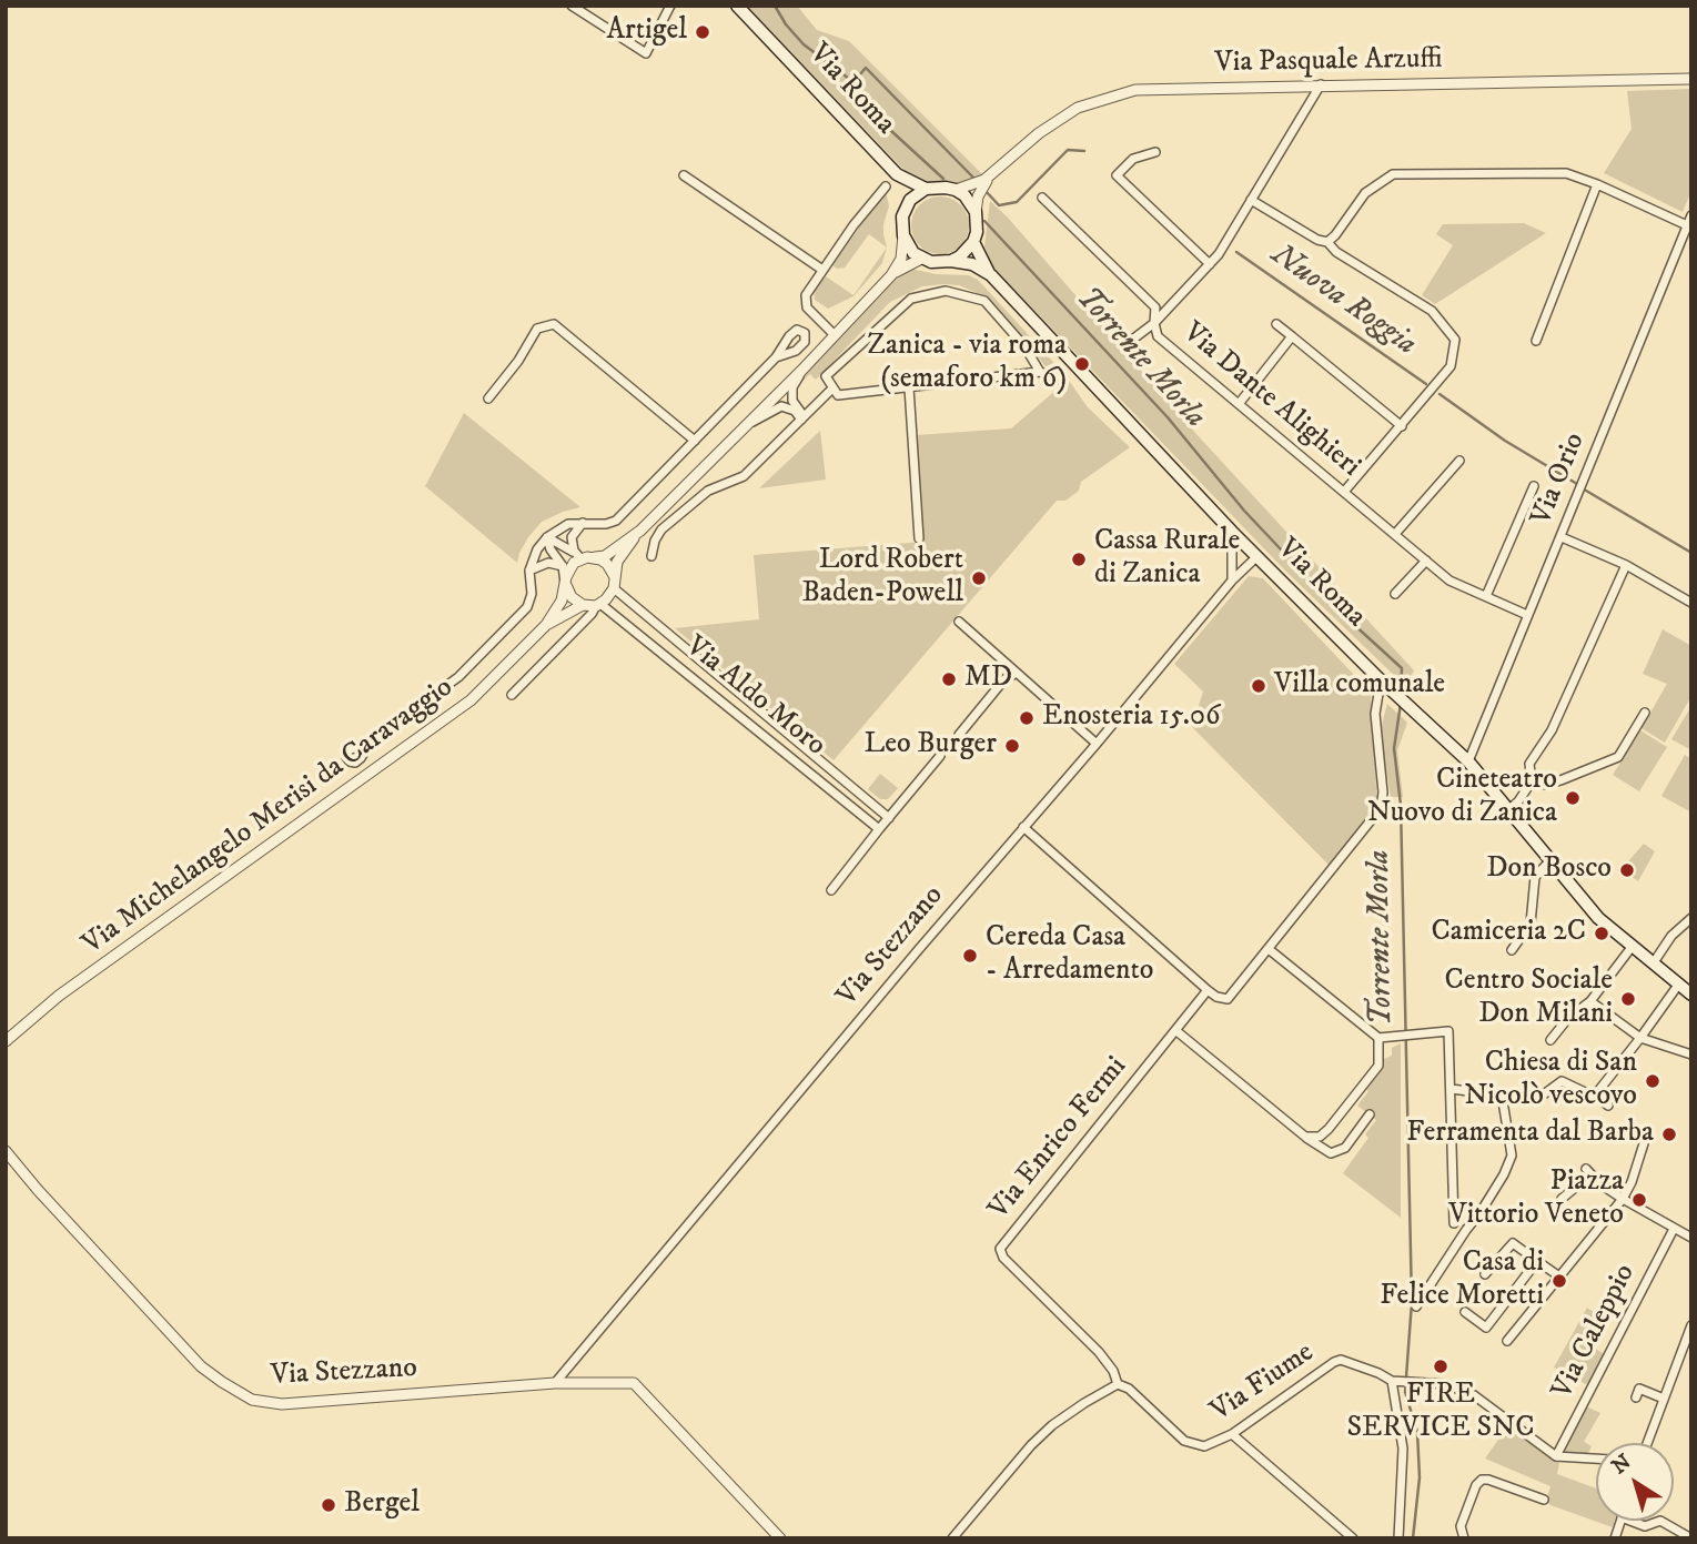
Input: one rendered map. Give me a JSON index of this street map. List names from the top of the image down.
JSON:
{
  "streets": {
    "main road": ["Via Roma"],
    "street": [
      "Via Pasquale Arzuffi",
      "Via Dante Alighieri",
      "Via Orio",
      "Via Aldo Moro",
      "Via Michelangelo Merisi da Caravaggio",
      "Via Stezzano",
      "Via Enrico Fermi",
      "Via Caleppio",
      "Via Fiume"
    ]
  },
  "crossings": [
    ["Via Pasquale Arzuffi", "Via Roma"],
    ["Via Roma", "Via Orio"],
    ["Via Roma", "Via Stezzano"],
    ["Via Dante Alighieri", "Via Orio"],
    ["Via Aldo Moro", "Via Michelangelo Merisi da Caravaggio"],
    ["Via Enrico Fermi", "Via Fiume"],
    ["Via Caleppio", "Via Fiume"]
  ],
  "water": ["Nuova Roggia", "Torrente Morla"],
  "places": [
    "Artigel",
    "Zanica - via roma (semaforo km 6)",
    "Cassa Rurale di Zanica",
    "Lord Robert Baden-Powell",
    "MD",
    "Villa comunale",
    "Enosteria 15.06",
    "Leo Burger",
    "Cineteatro Nuovo di Zanica",
    "Don Bosco",
    "Camiceria 2C",
    "Cereda Casa - Arredamento",
    "Centro Sociale Don Milani",
    "Chiesa di San Nicolò vescovo",
    "Ferramenta dal Barba",
    "Piazza Vittorio Veneto",
    "Casa di Felice Moretti",
    "FIRE SERVICE SNC",
    "Bergel"
  ],
  "north": "top left"
}
